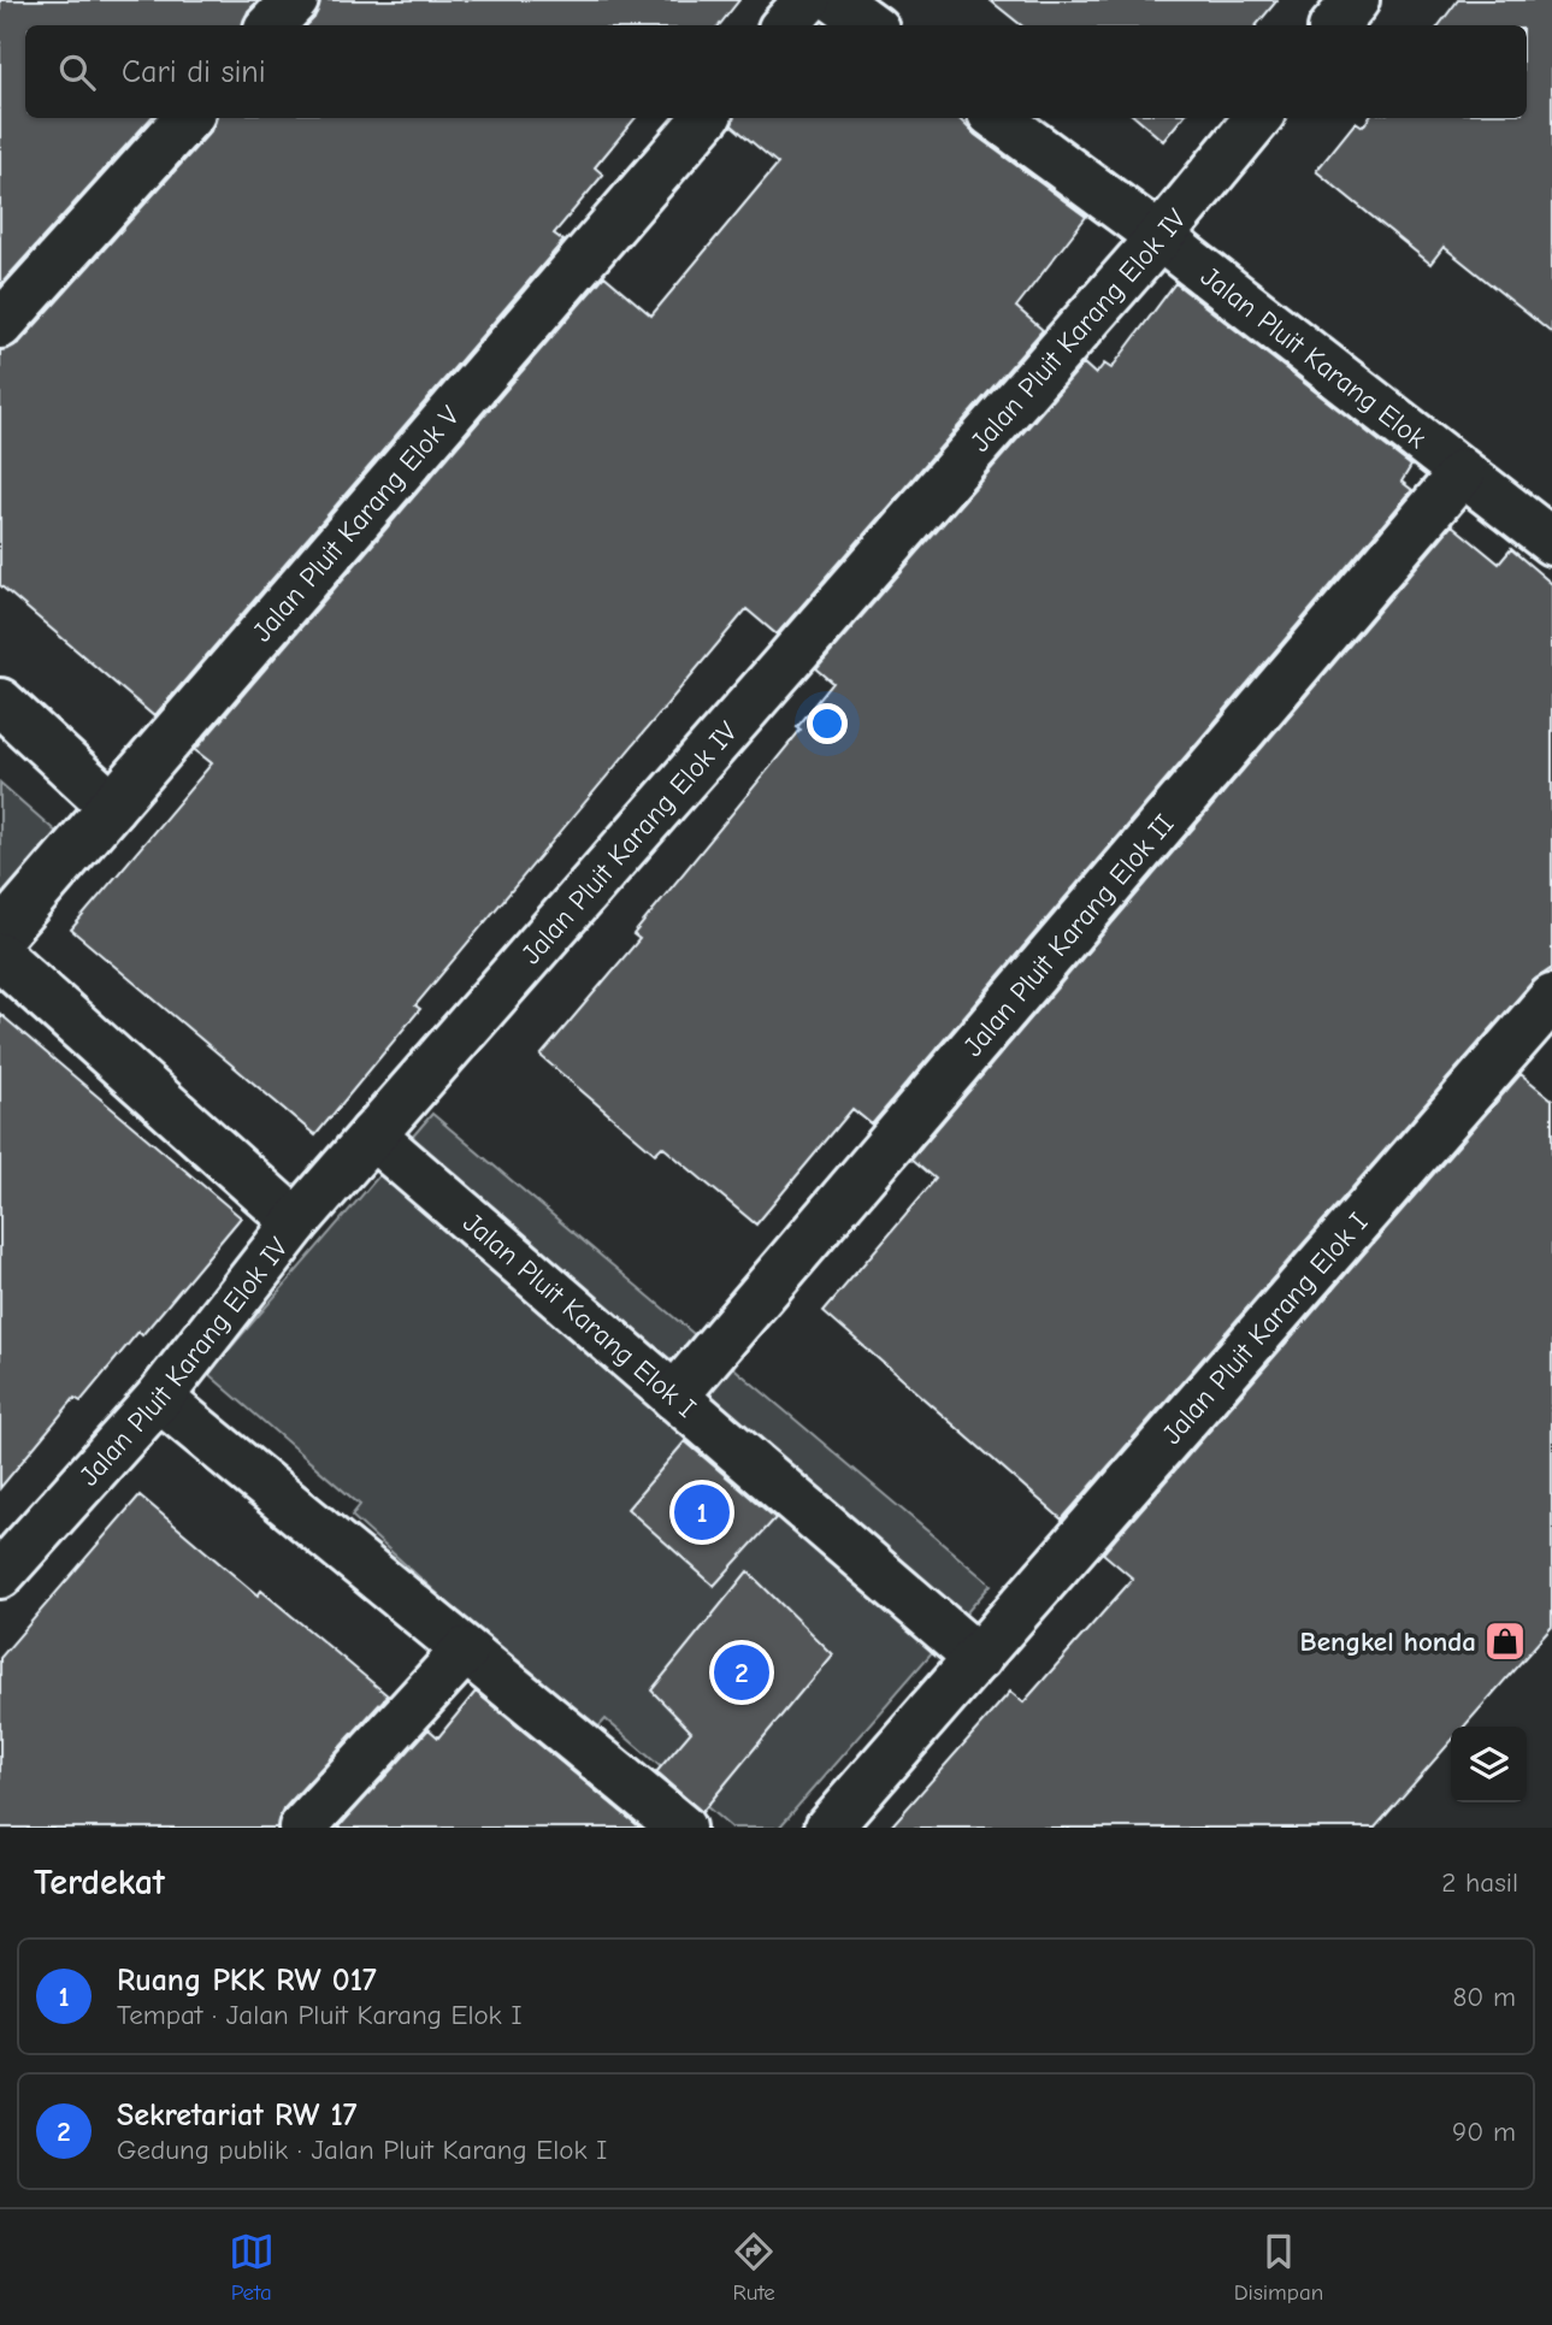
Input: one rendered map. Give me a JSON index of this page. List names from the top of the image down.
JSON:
{
  "streets": {
    "street": [
      "Jalan Pluit Karang Elok IV",
      "Jalan Pluit Karang Elok",
      "Jalan Pluit Karang Elok V",
      "Jalan Pluit Karang Elok II",
      "Jalan Pluit Karang Elok I"
    ]
  },
  "crossings": [
    ["Jalan Pluit Karang Elok IV", "Jalan Pluit Karang Elok"],
    ["Jalan Pluit Karang Elok IV", "Jalan Pluit Karang Elok I"],
    ["Jalan Pluit Karang Elok", "Jalan Pluit Karang Elok II"],
    ["Jalan Pluit Karang Elok II", "Jalan Pluit Karang Elok I"]
  ],
  "places": {
    "shop": ["Bengkel honda"]
  },
  "page": {
    "search": "Cari di sini",
    "pins": ["1", "2"],
    "heading": ["Terdekat", "2 hasil"],
    "list": [
      {
        "mark": "1",
        "name": "Ruang PKK RW 017",
        "note": "Tempat · Jalan Pluit Karang Elok I",
        "value": "80 m"
      },
      {
        "mark": "2",
        "name": "Sekretariat RW 17",
        "note": "Gedung publik · Jalan Pluit Karang Elok I",
        "value": "90 m"
      }
    ],
    "nav": ["Peta", "Rute", "Disimpan"]
  }
}
